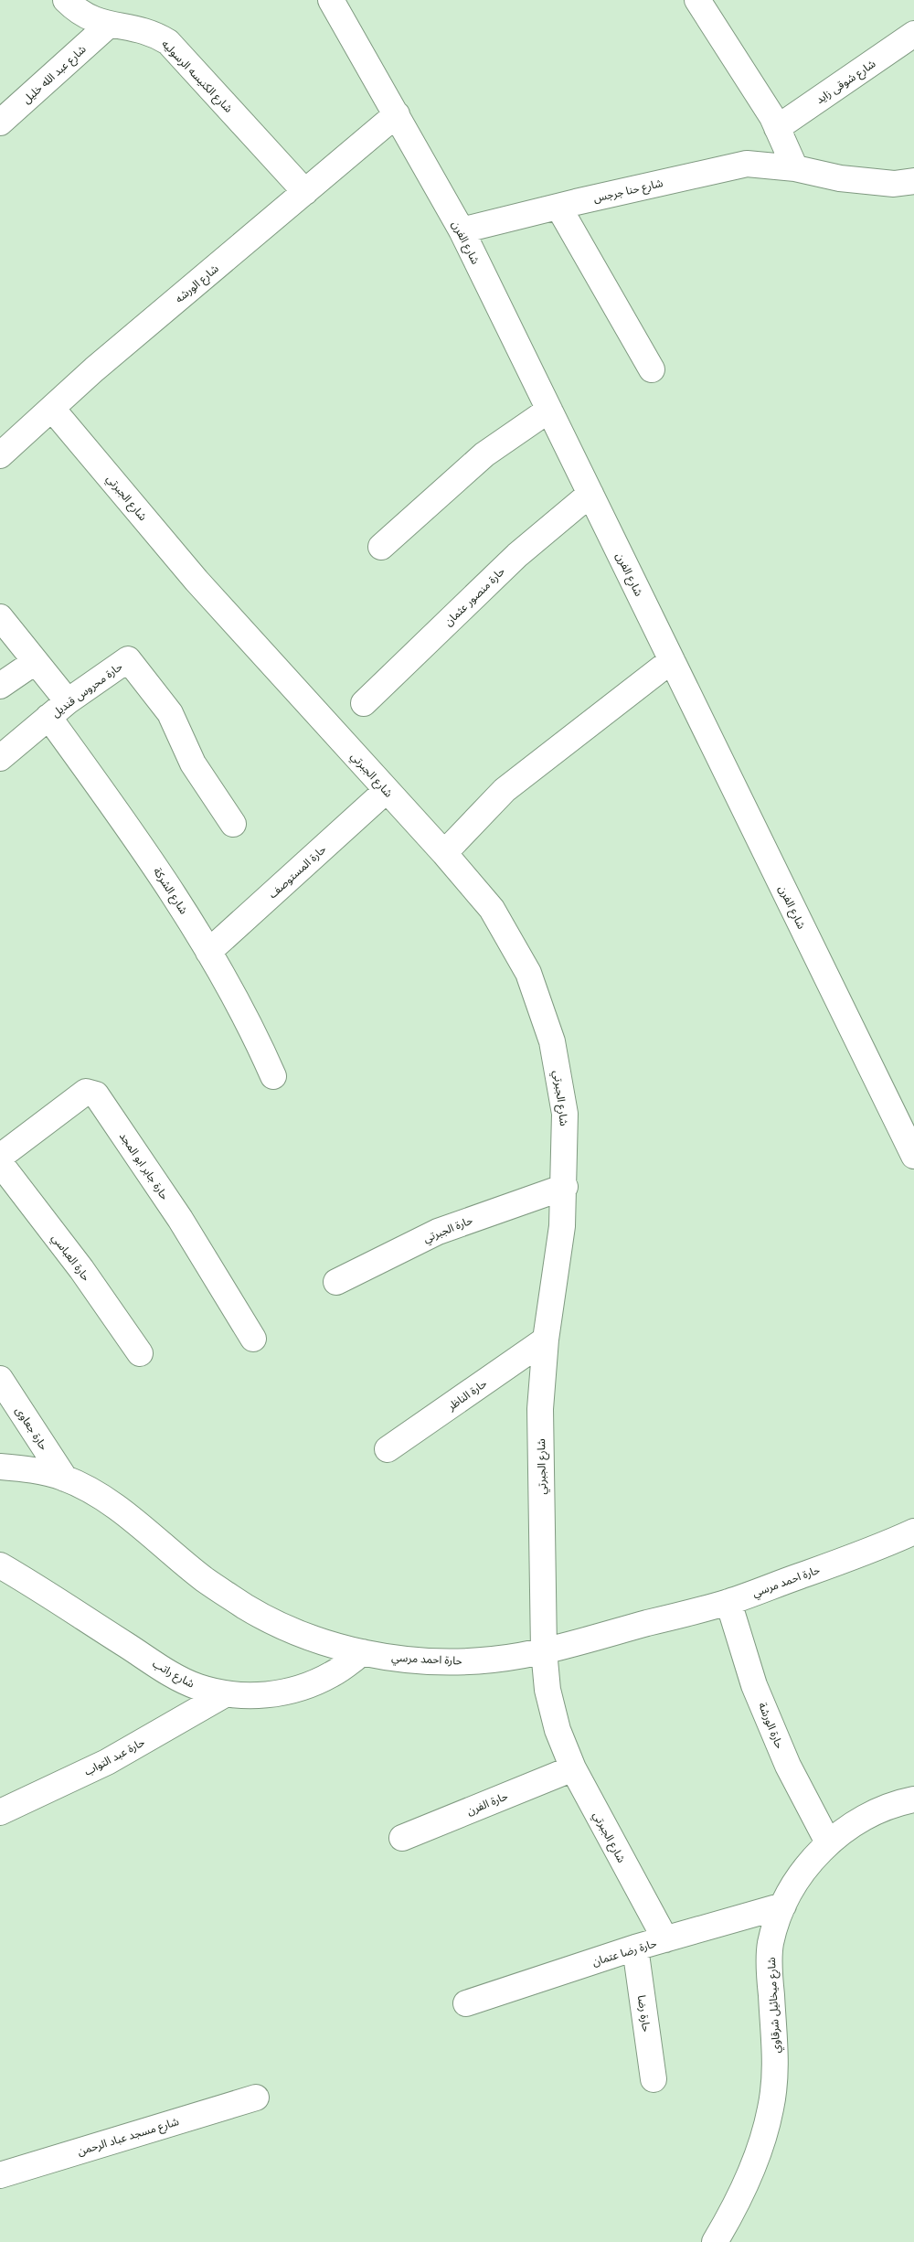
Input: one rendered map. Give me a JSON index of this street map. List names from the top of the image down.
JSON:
{
  "streets": {
    "street": [
      "شارع عبد الله خليل",
      "شارع الكنيسه الرسوليه",
      "شارع شوقى زايد",
      "شارع حنا جرجس",
      "شارع الفرن",
      "شارع الورشه",
      "شارع الجبرتي",
      "حارة منصور عثمان",
      "حارة محروس قنديل",
      "حارة المستوصف",
      "شارع الشركة",
      "حارة جابر ابو المجد",
      "حارة الجبرتي",
      "حارة العباسي",
      "حارة الناظر",
      "حارة جعاوى",
      "حارة احمد مرسي",
      "شارع راتب",
      "حارة الورشة",
      "حارة عبد التواب",
      "حارة الفرن",
      "حارة رضا عتمان",
      "شارع ميخائيل شرقاوي",
      "حارة رضا",
      "شارع مسجد عباد الرحمن"
    ]
  },
  "crossings": [
    ["شارع عبد الله خليل", "شارع الكنيسه الرسوليه"],
    ["شارع الكنيسه الرسوليه", "شارع الورشه"],
    ["شارع حنا جرجس", "شارع الفرن"],
    ["شارع الفرن", "شارع الورشه"],
    ["شارع الفرن", "حارة منصور عثمان"],
    ["شارع الورشه", "شارع الجبرتي"],
    ["شارع الجبرتي", "حارة المستوصف"],
    ["شارع الجبرتي", "حارة الجبرتي"],
    ["شارع الجبرتي", "حارة الناظر"],
    ["شارع الجبرتي", "حارة احمد مرسي"],
    ["شارع الجبرتي", "حارة الفرن"],
    ["شارع الجبرتي", "حارة رضا عتمان"],
    ["حارة محروس قنديل", "شارع الشركة"],
    ["حارة المستوصف", "شارع الشركة"],
    ["حارة جعاوى", "حارة احمد مرسي"],
    ["حارة احمد مرسي", "شارع راتب"],
    ["حارة احمد مرسي", "حارة الورشة"],
    ["شارع راتب", "حارة عبد التواب"],
    ["حارة الورشة", "شارع ميخائيل شرقاوي"],
    ["حارة رضا عتمان", "شارع ميخائيل شرقاوي"],
    ["حارة رضا عتمان", "حارة رضا"]
  ]
}
